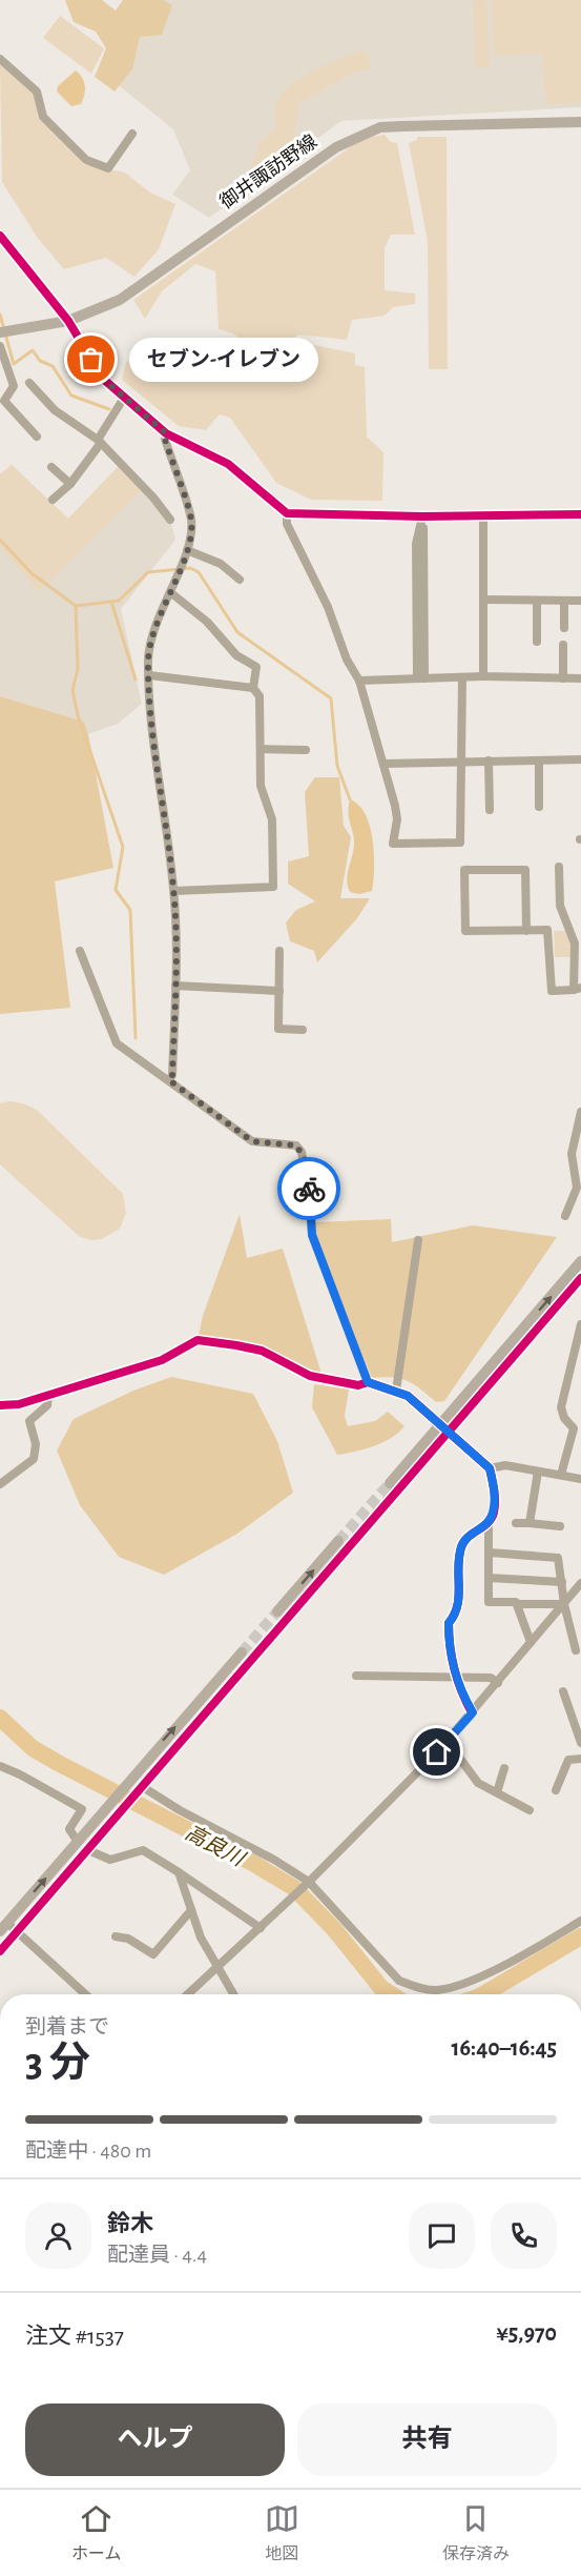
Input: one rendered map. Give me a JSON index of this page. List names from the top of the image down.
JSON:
{
  "streets": {
    "street": ["御井諏訪野線"]
  },
  "water": ["高良川"],
  "places": ["セブン-イレブン"],
  "page": {
    "bubble": "セブン-イレブン",
    "heading": ["3 分", "到着まで", "16:40–16:45"],
    "panel": [
      "鈴木",
      "配達員 · 4.4",
      "注文 #1537",
      "¥5,970"
    ],
    "bar": "配達中 · 480 m",
    "buttons": ["ヘルプ", "共有"],
    "tabs": ["ホーム", "地図", "保存済み"]
  }
}
